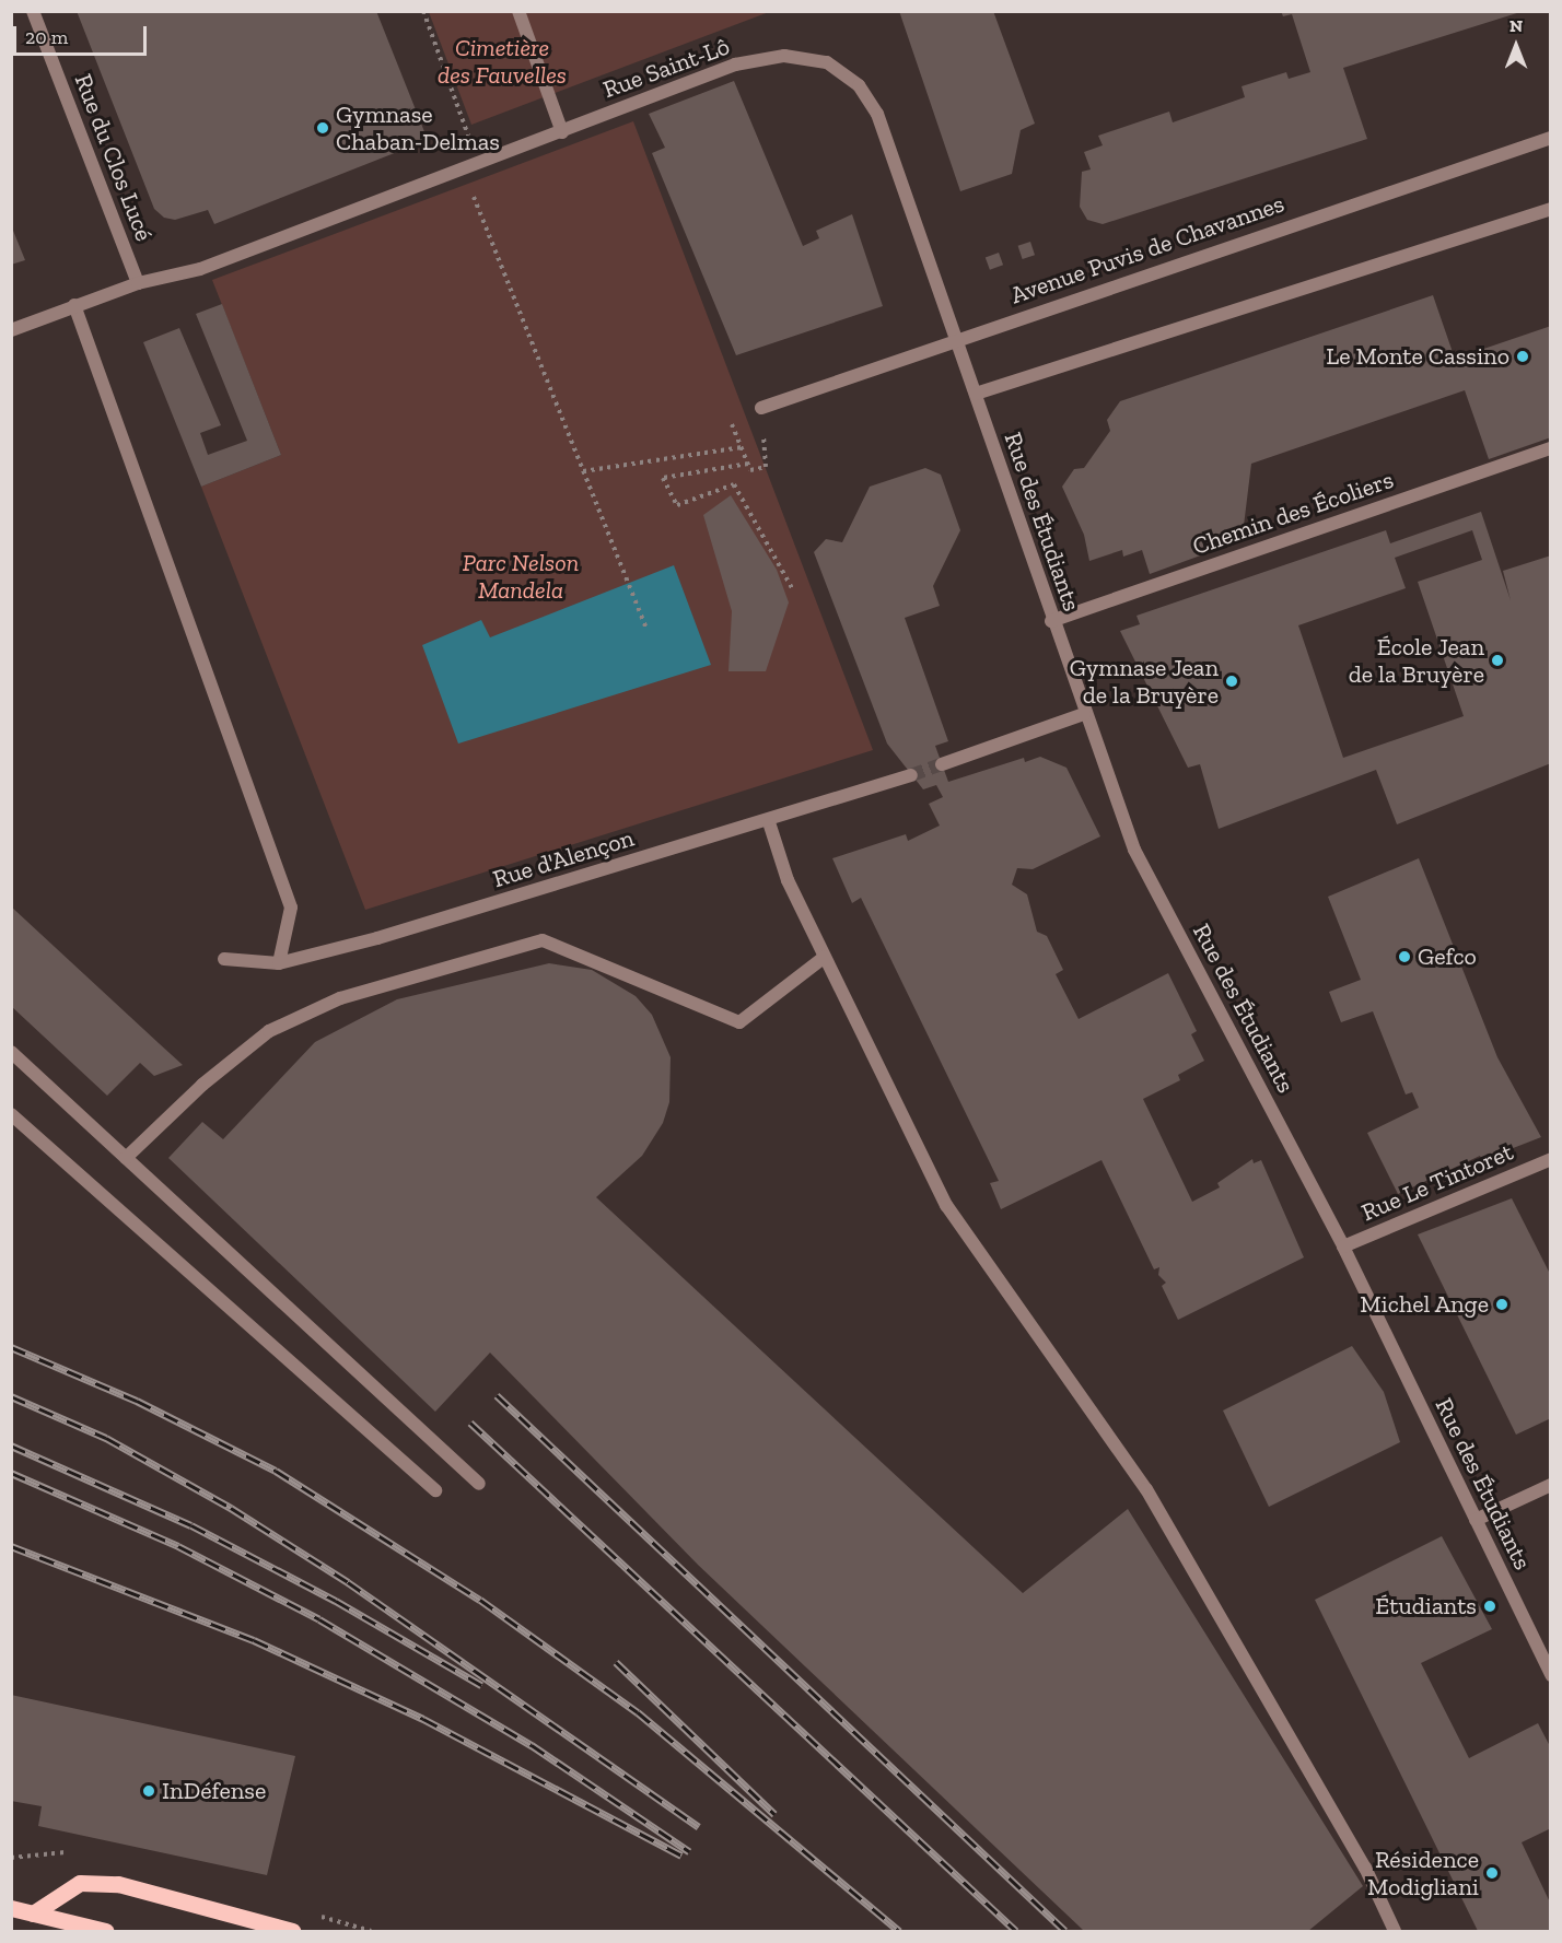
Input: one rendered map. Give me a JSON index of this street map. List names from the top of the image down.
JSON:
{
  "streets": {
    "street": [
      "Rue Saint-Lô",
      "Rue du Clos Lucé",
      "Avenue Puvis de Chavannes",
      "Chemin des Écoliers",
      "Rue des Étudiants",
      "Rue d'Alençon",
      "Rue Le Tintoret"
    ]
  },
  "crossings": [
    ["Rue Saint-Lô", "Rue du Clos Lucé"],
    ["Rue Saint-Lô", "Avenue Puvis de Chavannes"],
    ["Rue Saint-Lô", "Rue des Étudiants"],
    ["Avenue Puvis de Chavannes", "Rue des Étudiants"],
    ["Chemin des Écoliers", "Rue des Étudiants"],
    ["Rue des Étudiants", "Rue Le Tintoret"]
  ],
  "parks": ["Cimetière des Fauvelles", "Parc Nelson Mandela"],
  "places": [
    "Gymnase Chaban-Delmas",
    "Le Monte Cassino",
    "École Jean de la Bruyère",
    "Gymnase Jean de la Bruyère",
    "Gefco",
    "Michel Ange",
    "Étudiants",
    "InDéfense",
    "Résidence Modigliani"
  ],
  "scale_bar": "20 m",
  "north": "top"
}
